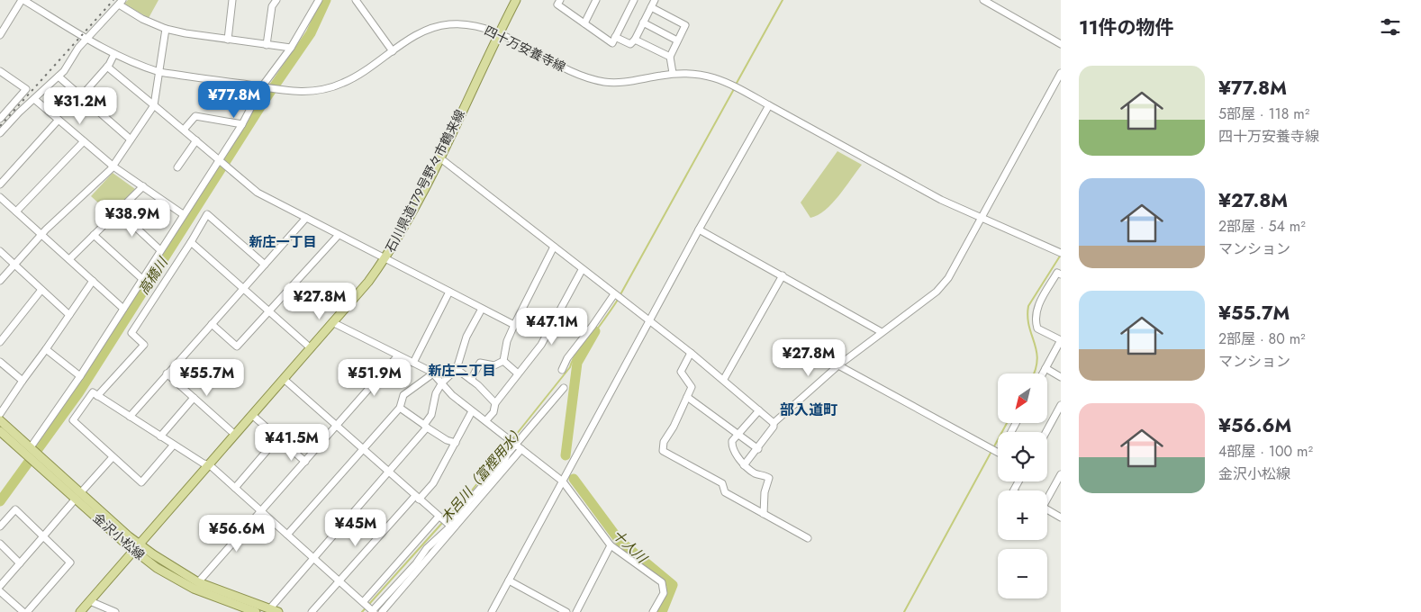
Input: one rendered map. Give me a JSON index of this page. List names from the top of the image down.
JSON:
{
  "streets": {
    "main road": ["石川県道179号野々市鶴来線", "金沢小松線"],
    "street": ["四十万安養寺線"]
  },
  "crossings": [
    ["四十万安養寺線", "石川県道179号野々市鶴来線"],
    ["石川県道179号野々市鶴来線", "金沢小松線"]
  ],
  "districts": ["新庄一丁目", "新庄二丁目", "部入道町"],
  "water": ["高橋川", "木呂川（富樫用水）", "十人川"],
  "north": "bottom left",
  "page": {
    "heading": "11件の物件",
    "list": [
      {
        "name": "¥77.8M",
        "note": "5部屋 · 118 m² · 四十万安養寺線"
      },
      {
        "name": "¥27.8M",
        "note": "2部屋 · 54 m² · マンション"
      },
      {
        "name": "¥55.7M",
        "note": "2部屋 · 80 m² · マンション"
      },
      {
        "name": "¥56.6M",
        "note": "4部屋 · 100 m² · 金沢小松線"
      }
    ],
    "price": [
      "¥77.8M",
      "¥31.2M",
      "¥38.9M",
      "¥27.8M",
      "¥47.1M",
      "¥27.8M",
      "¥55.7M",
      "¥51.9M",
      "¥41.5M",
      "¥45M",
      "¥56.6M"
    ],
    "map_buttons": ["+", "−"]
  }
}
